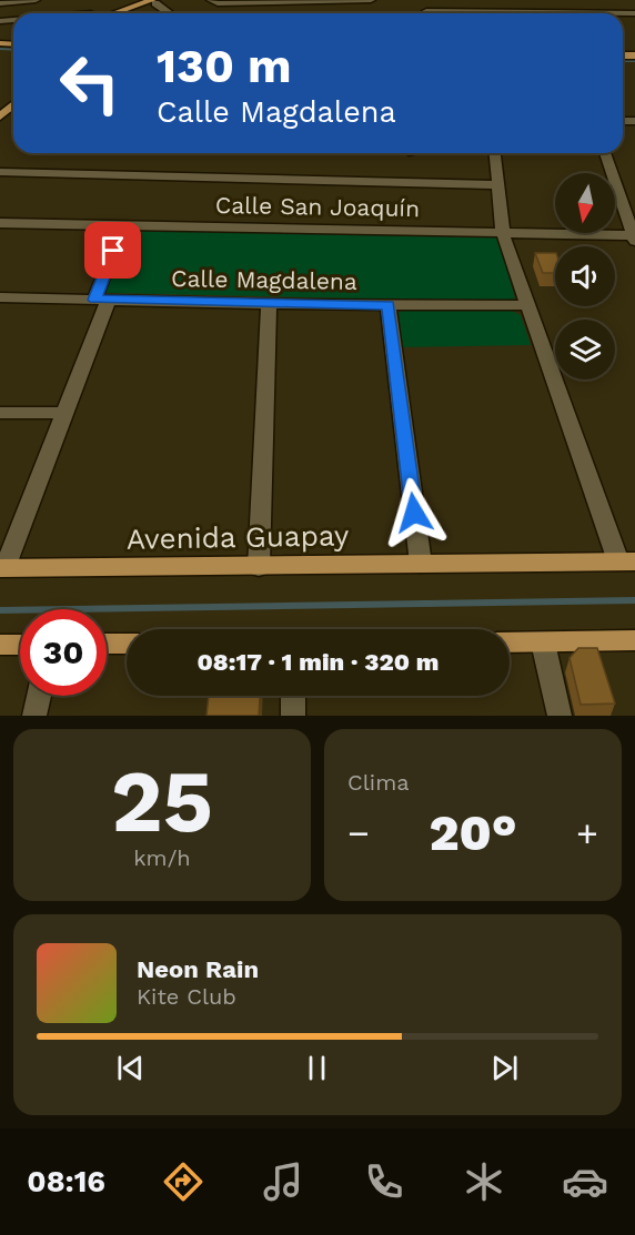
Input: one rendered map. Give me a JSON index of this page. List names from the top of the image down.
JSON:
{
  "streets": {
    "main road": ["Avenida Guapay"],
    "street": ["Calle San Joaquín", "Calle Magdalena"]
  },
  "north": "bottom",
  "page": {
    "turn": ["130 m", "Calle Magdalena"],
    "limit": "30",
    "trip": "08:17 · 1 min · 320 m",
    "tile": [
      ["25", "km/h"],
      "Clima"
    ],
    "heat": ["−", "20°", "+"],
    "song": ["Neon Rain", "Kite Club"],
    "tabs": "08:16"
  }
}
